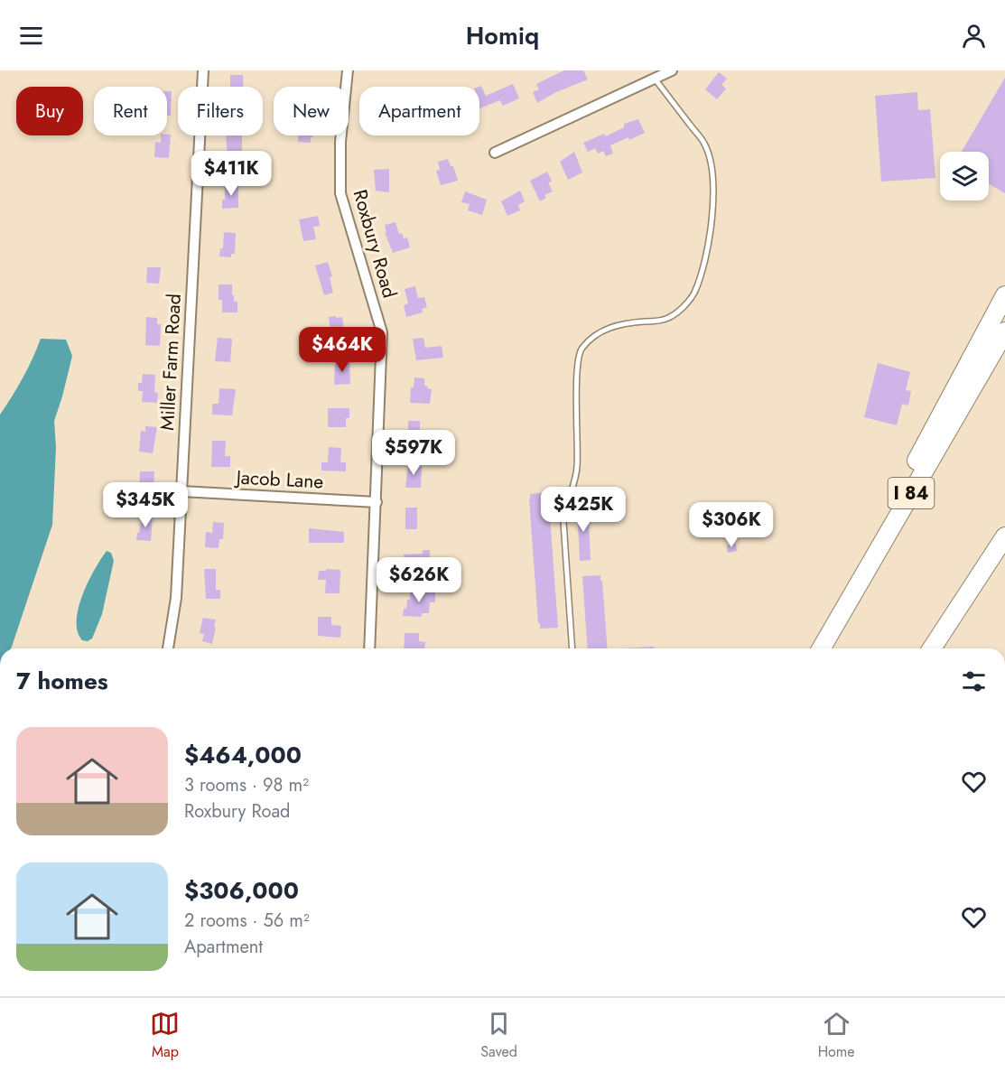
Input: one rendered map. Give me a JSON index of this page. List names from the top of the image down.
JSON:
{
  "streets": {
    "highway": ["I 84"],
    "street": ["Roxbury Road", "Miller Farm Road", "Jacob Lane"]
  },
  "crossings": [
    ["Roxbury Road", "Jacob Lane"],
    ["Miller Farm Road", "Jacob Lane"]
  ],
  "page": {
    "header": "Homiq",
    "chip": [
      "Buy",
      "Rent",
      "Filters",
      "New",
      "Apartment"
    ],
    "price": [
      "$411K",
      "$464K",
      "$597K",
      "$345K",
      "$425K",
      "$306K",
      "$626K"
    ],
    "heading": "7 homes",
    "list": [
      {
        "name": "$464,000",
        "note": "3 rooms · 98 m² · Roxbury Road"
      },
      {
        "name": "$306,000",
        "note": "2 rooms · 56 m² · Apartment"
      }
    ],
    "tabs": ["Map", "Saved", "Home"]
  }
}
